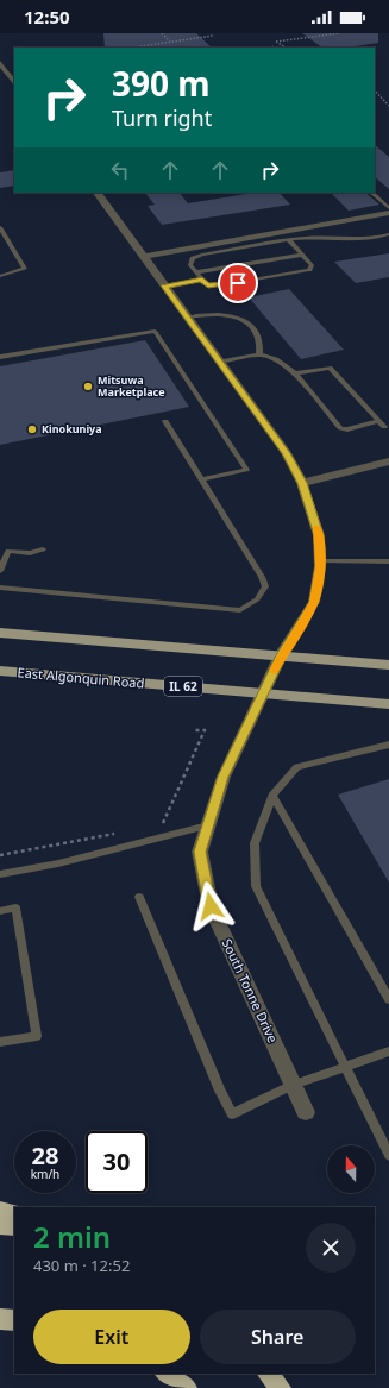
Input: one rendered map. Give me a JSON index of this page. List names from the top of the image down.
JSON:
{
  "streets": {
    "main road": ["East Algonquin Road", "IL 62"],
    "street": ["South Tonne Drive"]
  },
  "crossings": [
    ["East Algonquin Road", "South Tonne Drive"]
  ],
  "places": ["Mitsuwa Marketplace", "Kinokuniya"],
  "north": "top",
  "page": {
    "status": "12:50",
    "turn": ["390 m", "Turn right"],
    "speed": "28 km/h",
    "limit": "30",
    "heading": ["2 min", "430 m · 12:52"],
    "buttons": ["Exit", "Share"]
  }
}
